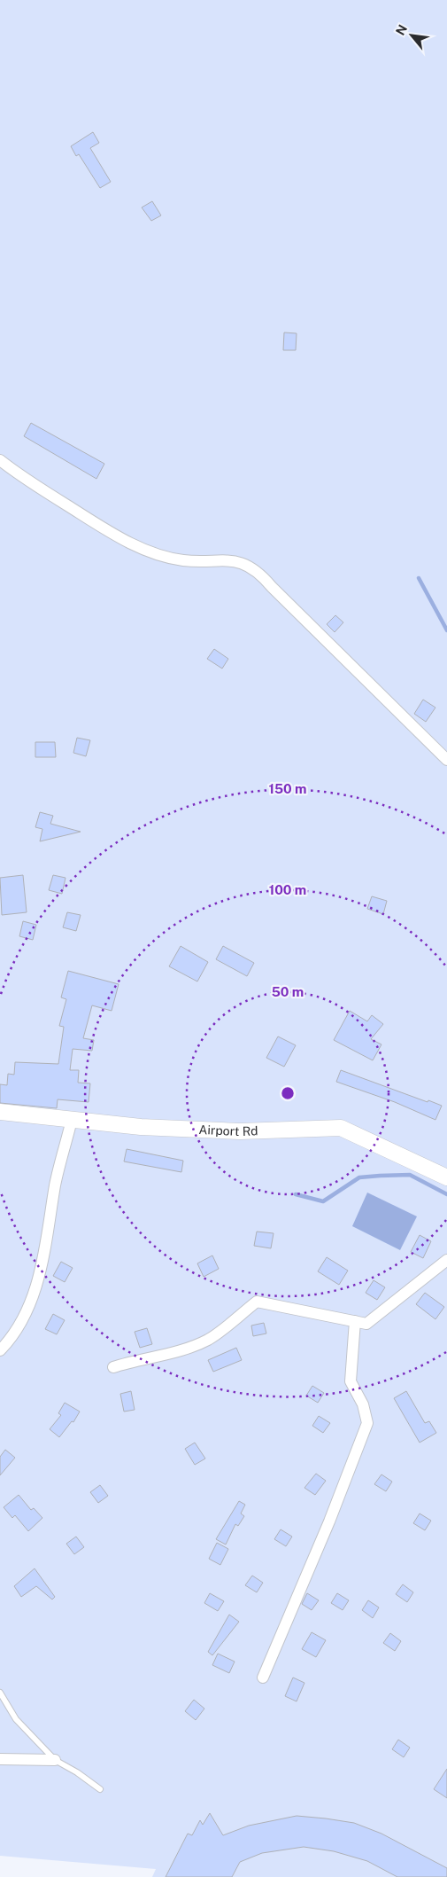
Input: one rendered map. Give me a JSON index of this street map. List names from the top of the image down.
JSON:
{
  "streets": {
    "main road": ["Airport Rd"]
  },
  "north": "top left",
  "rings": ["150 m", "100 m", "50 m"]
}
